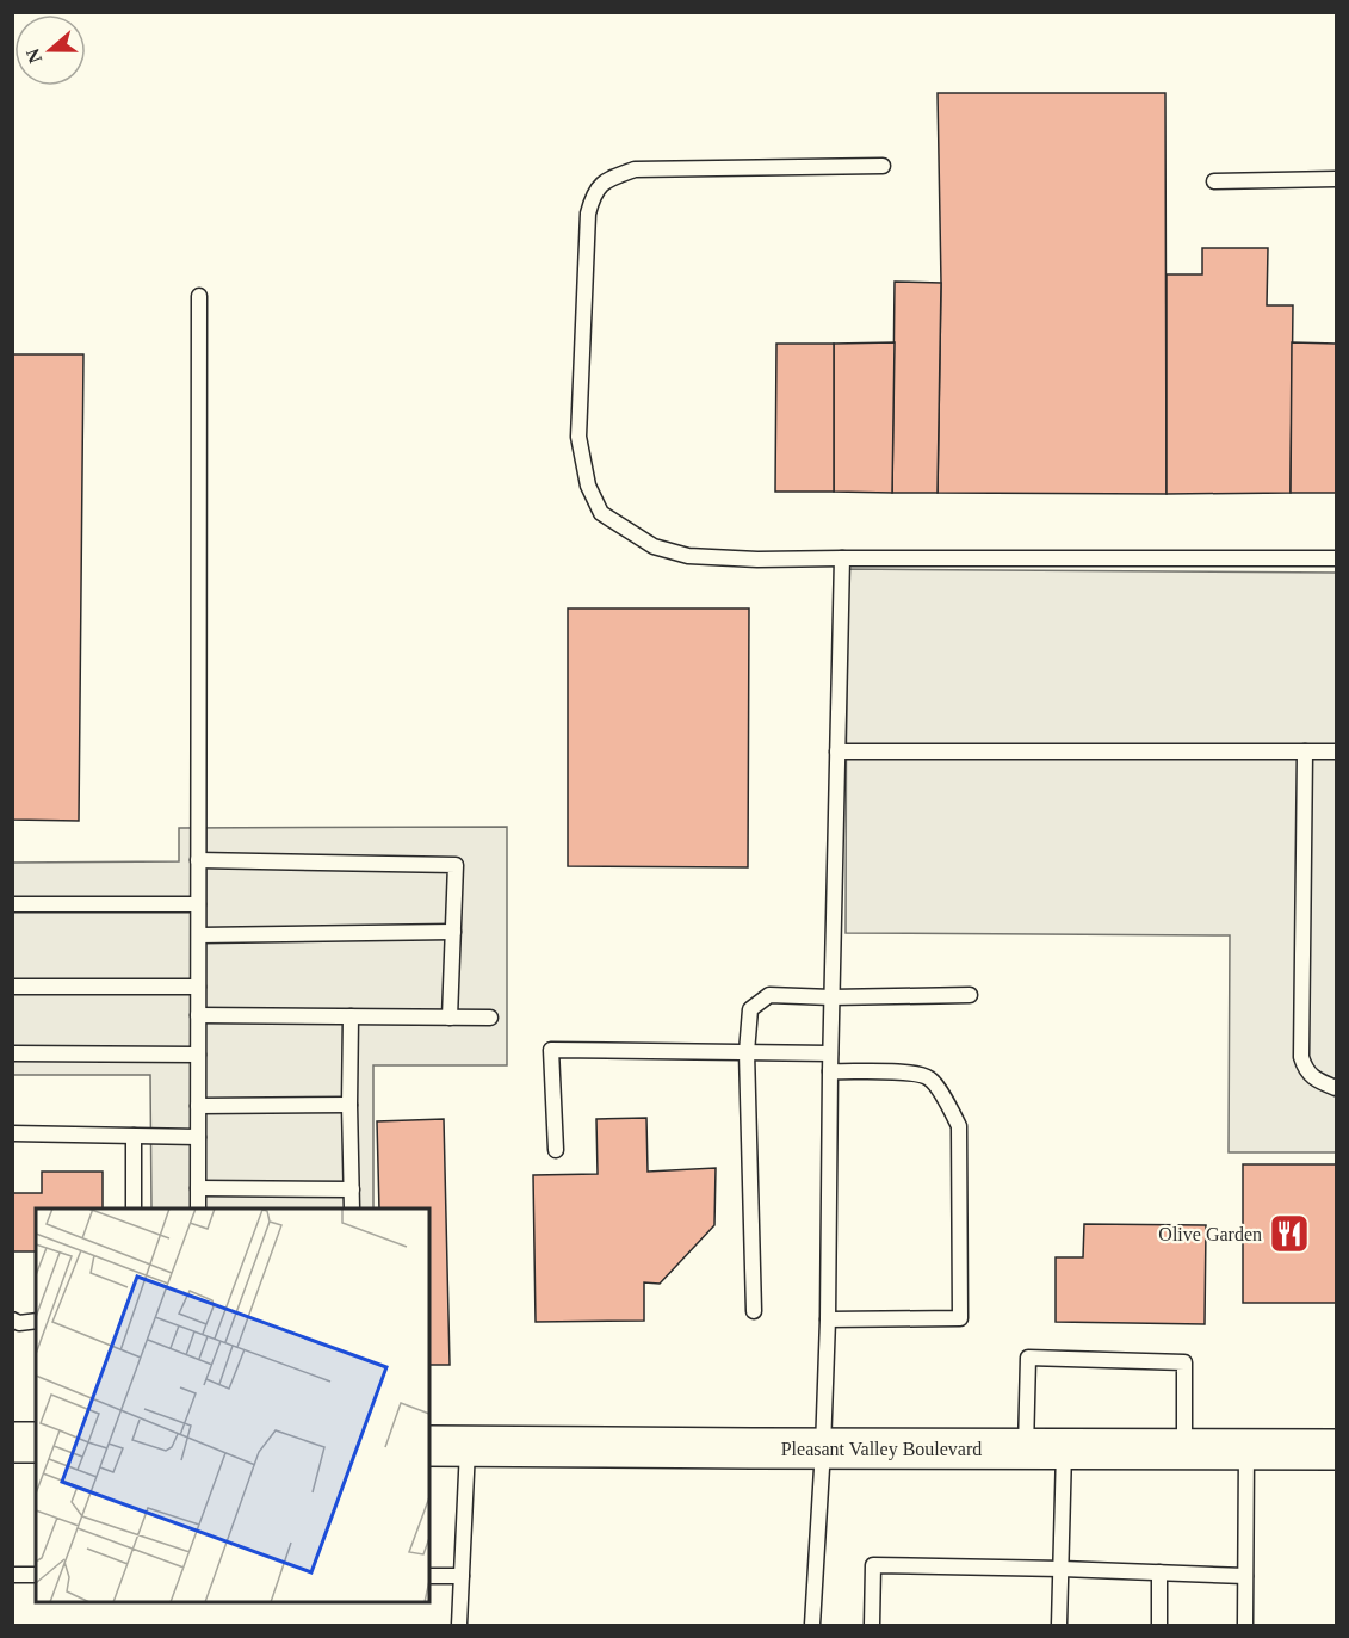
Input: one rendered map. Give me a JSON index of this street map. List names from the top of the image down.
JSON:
{
  "streets": {
    "main road": ["Pleasant Valley Boulevard"]
  },
  "places": {
    "restaurant": ["Olive Garden"]
  },
  "north": "left"
}
